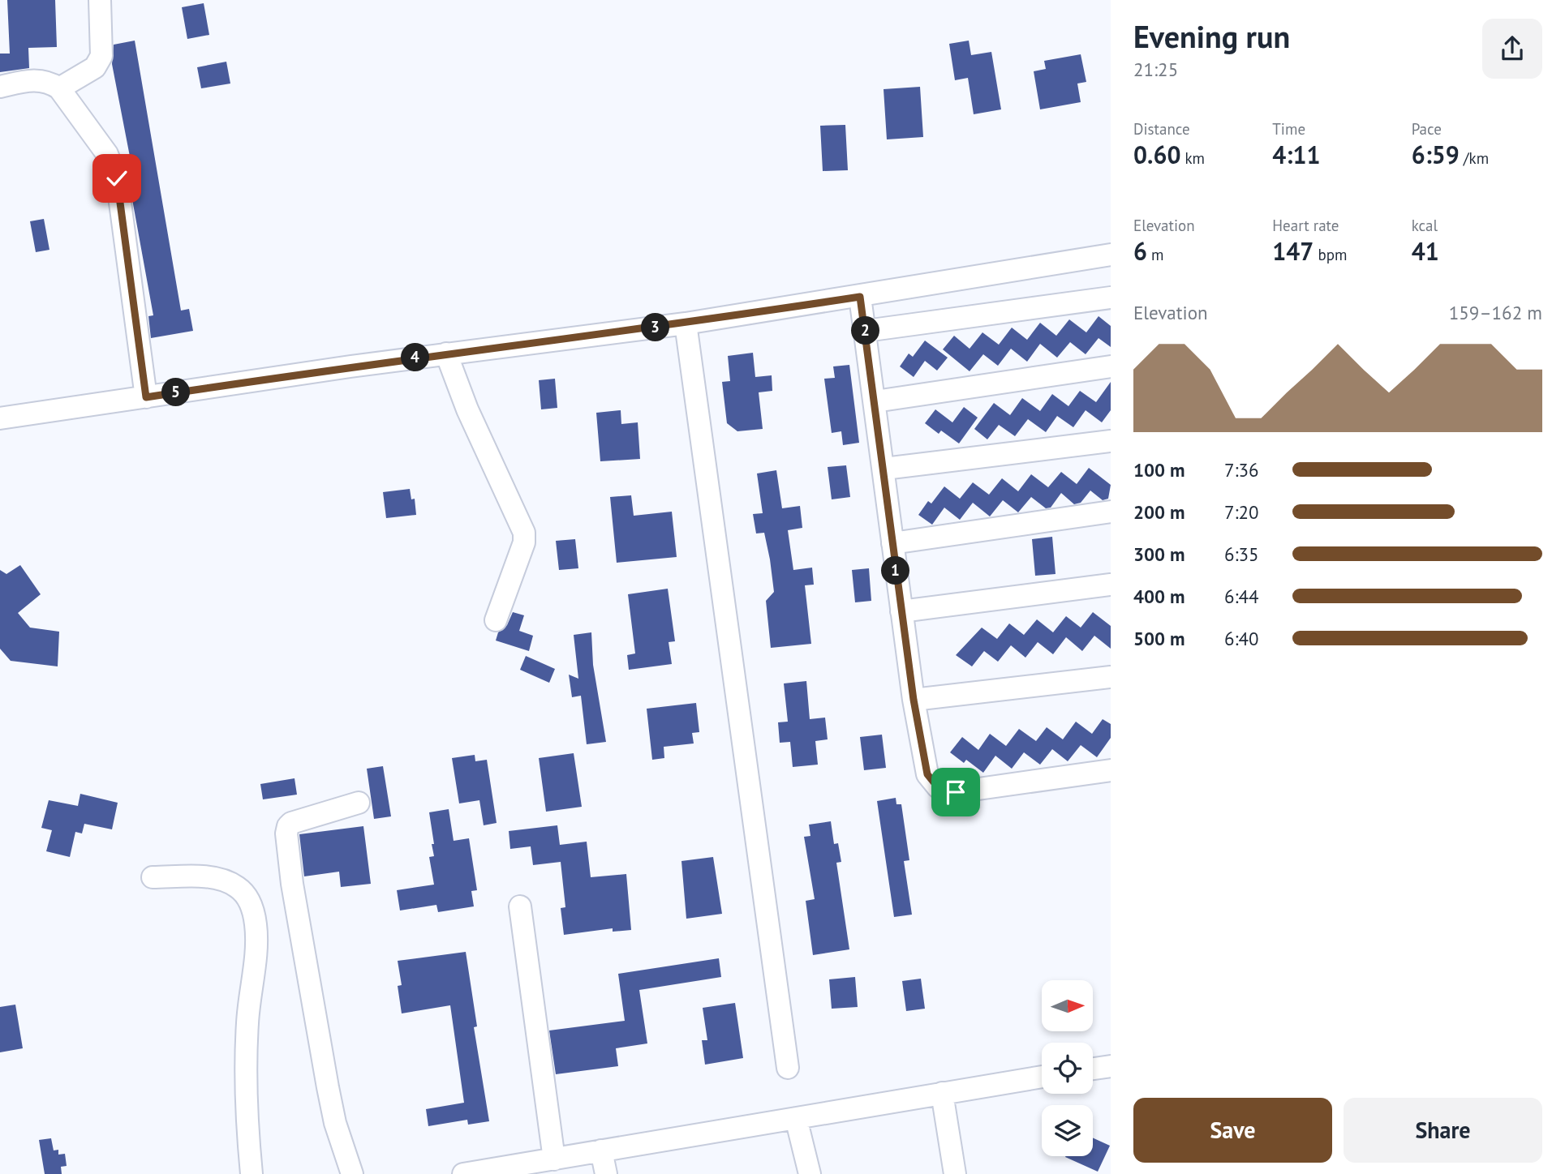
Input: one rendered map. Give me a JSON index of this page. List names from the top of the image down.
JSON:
{
  "north": "right",
  "page": {
    "heading": ["Evening run", "21:25"],
    "stats": [
      ["Distance", "0.60 km"],
      ["Time", "4:11"],
      ["Pace", "6:59 /km"],
      ["Elevation", "6 m"],
      ["Heart rate", "147 bpm"],
      ["kcal", "41"]
    ],
    "chart": ["Elevation", "159–162 m"],
    "pins": [
      "3",
      "2",
      "4",
      "5",
      "1"
    ],
    "list": [
      {
        "name": "100 m",
        "note": "7:36"
      },
      {
        "name": "200 m",
        "note": "7:20"
      },
      {
        "name": "300 m",
        "note": "6:35"
      },
      {
        "name": "400 m",
        "note": "6:44"
      },
      {
        "name": "500 m",
        "note": "6:40"
      }
    ],
    "buttons": ["Save", "Share"]
  }
}
